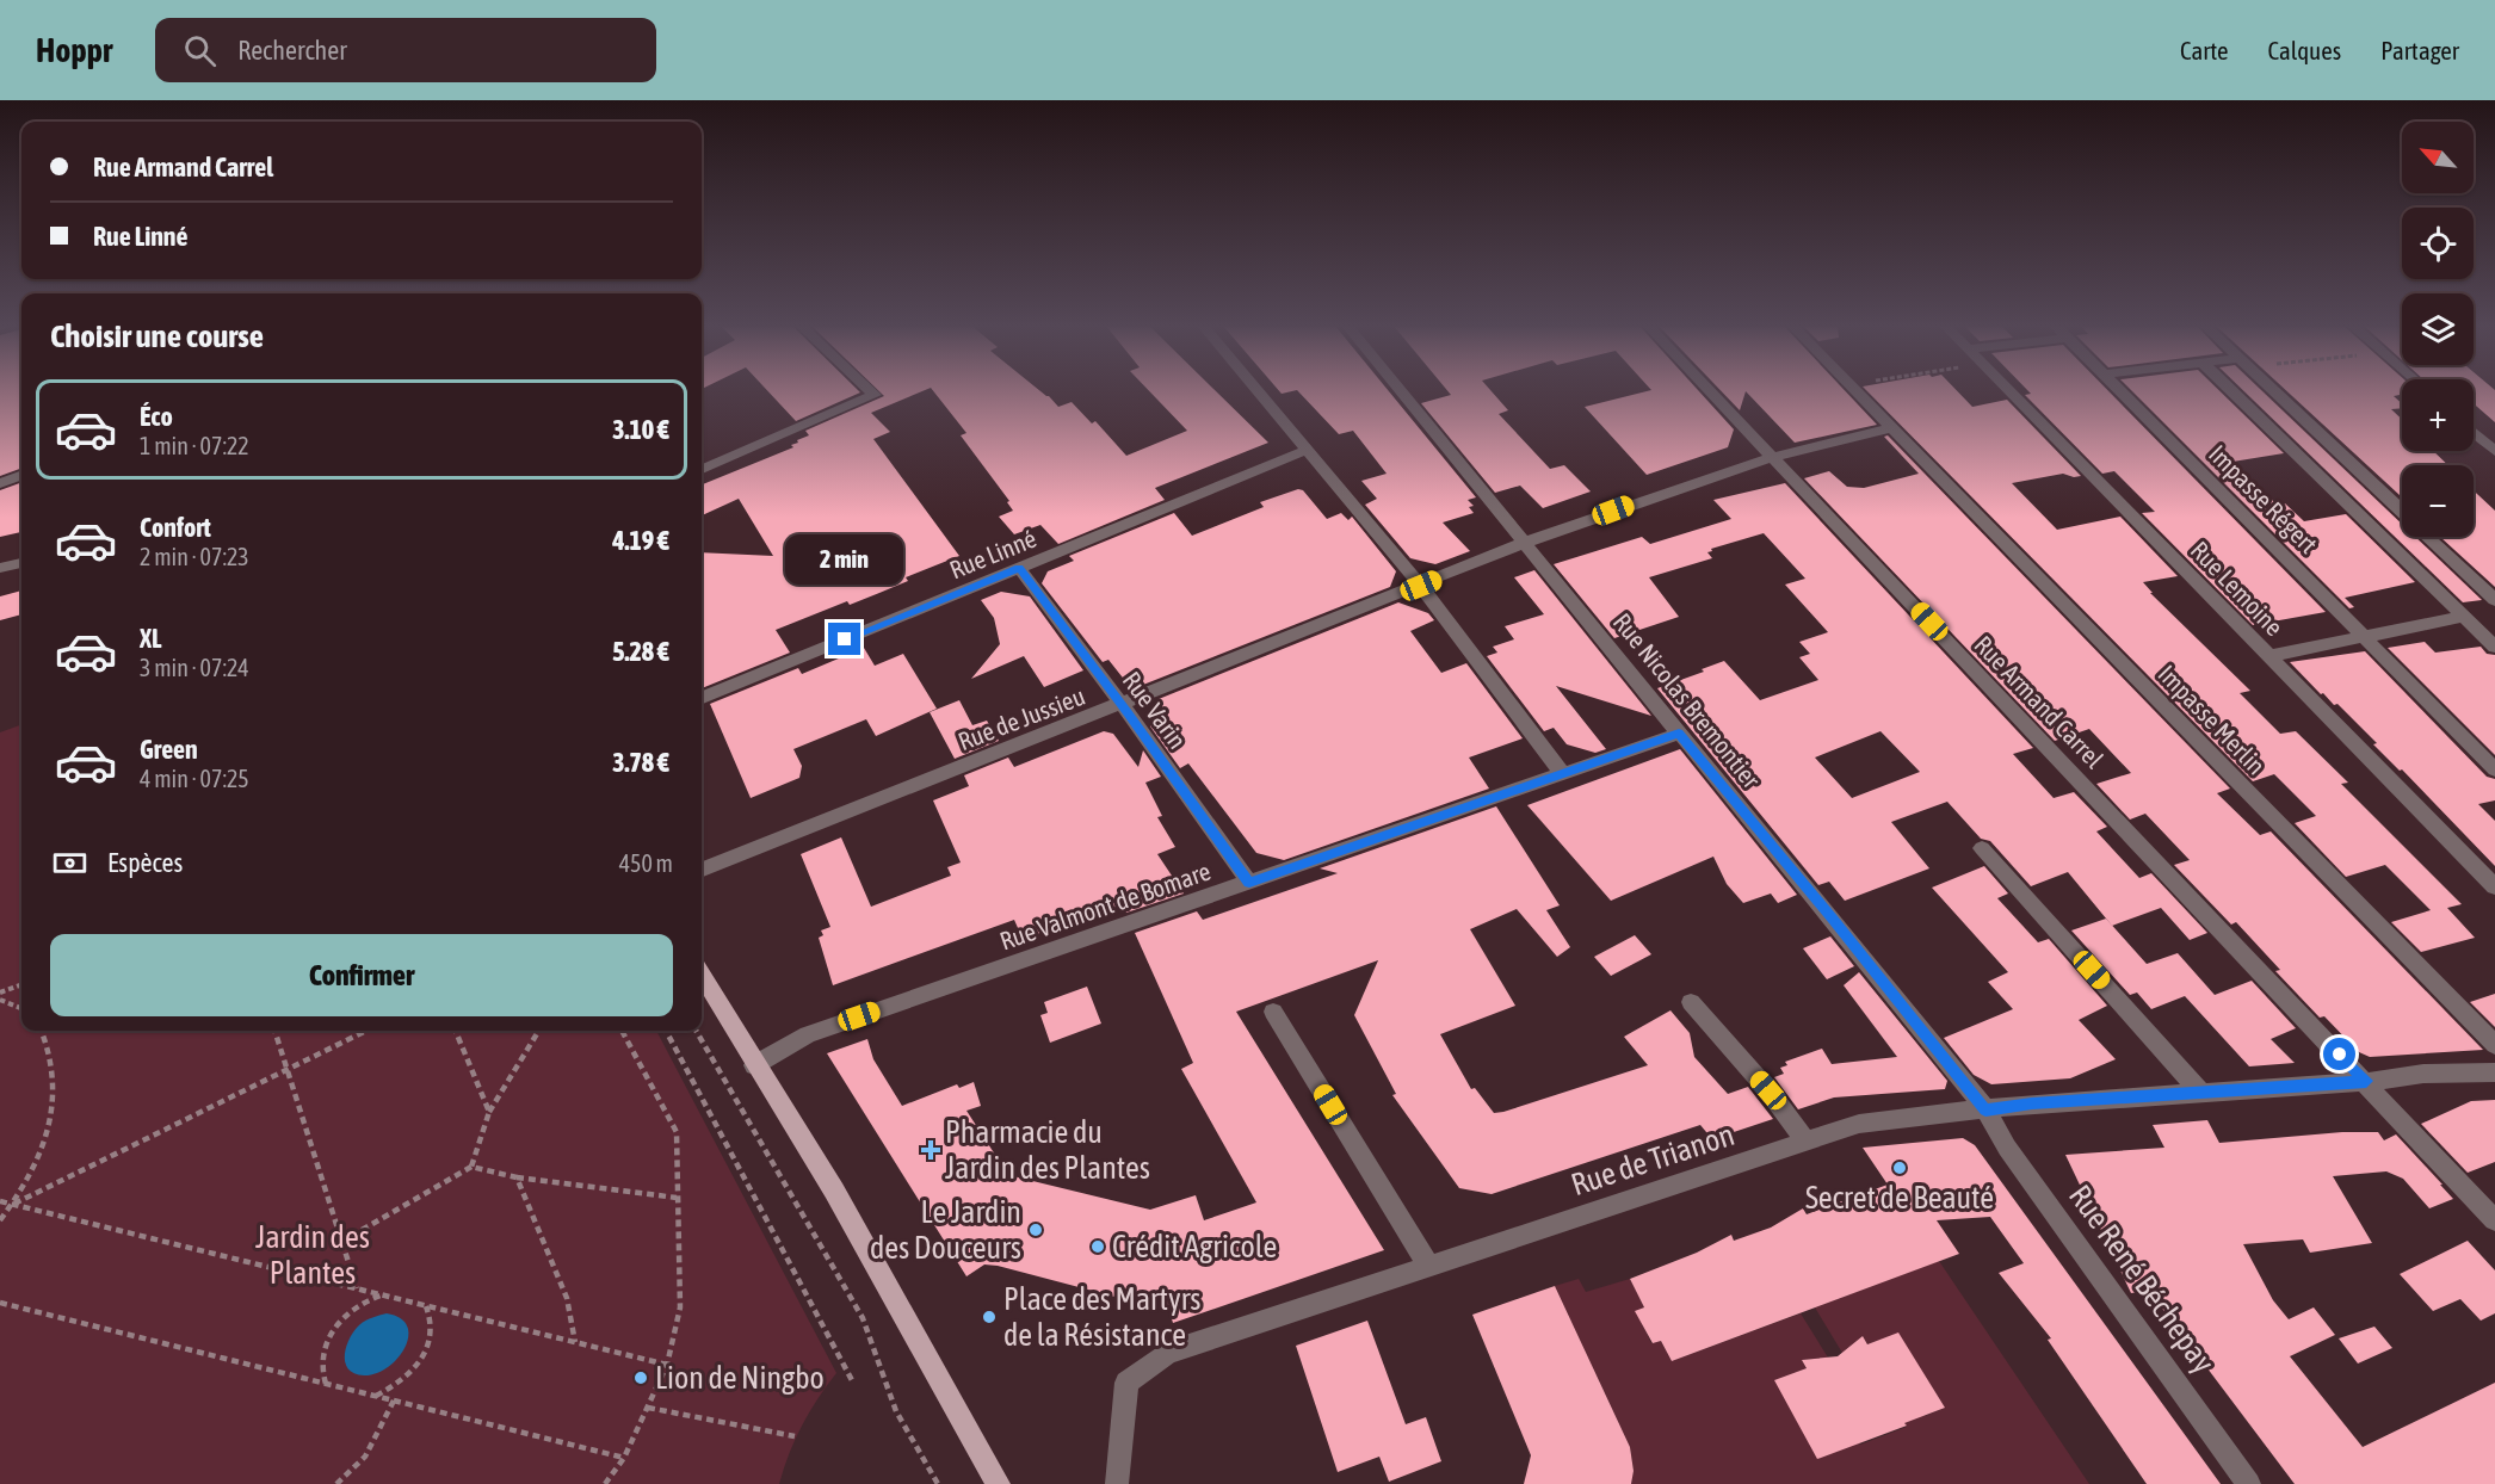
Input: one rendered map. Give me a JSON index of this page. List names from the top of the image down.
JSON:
{
  "streets": {
    "street": [
      "Impasse Régert",
      "Rue Linné",
      "Rue Lemoine",
      "Rue Nicolas Bremontier",
      "Rue Armand Carrel",
      "Rue Varin",
      "Rue de Jussieu",
      "Impasse Merlin",
      "Rue Valmont de Bomare",
      "Rue de Trianon",
      "Rue René Béchepay"
    ]
  },
  "crossings": [
    ["Rue Linné", "Rue Varin"],
    ["Rue Nicolas Bremontier", "Rue de Jussieu"],
    ["Rue Nicolas Bremontier", "Rue Valmont de Bomare"],
    ["Rue Nicolas Bremontier", "Rue de Trianon"],
    ["Rue Nicolas Bremontier", "Rue René Béchepay"],
    ["Rue Armand Carrel", "Rue de Jussieu"],
    ["Rue Armand Carrel", "Rue de Trianon"],
    ["Rue Varin", "Rue de Jussieu"],
    ["Rue Varin", "Rue Valmont de Bomare"],
    ["Rue de Trianon", "Rue René Béchepay"]
  ],
  "parks": ["Jardin des Plantes"],
  "places": {
    "health": ["Pharmacie du Jardin des Plantes"],
    "other": [
      "Secret de Beauté",
      "Le Jardin des Douceurs",
      "Crédit Agricole",
      "Place des Martyrs de la Résistance",
      "Lion de Ningbo"
    ]
  },
  "north": "top left",
  "page": {
    "header": "Hoppr",
    "search": "Rechercher",
    "nav": ["Carte", "Calques", "Partager"],
    "map_buttons": ["+", "−"],
    "banner": ["Rue Armand Carrel", "Rue Linné"],
    "heading": "Choisir une course",
    "list": [
      {
        "name": "Éco",
        "note": "1 min · 07:22",
        "value": "3.10 €"
      },
      {
        "name": "Confort",
        "note": "2 min · 07:23",
        "value": "4.19 €"
      },
      {
        "name": "XL",
        "note": "3 min · 07:24",
        "value": "5.28 €"
      },
      {
        "name": "Green",
        "note": "4 min · 07:25",
        "value": "3.78 €"
      }
    ],
    "bubble": "2 min",
    "pay": ["Espèces", "450 m"],
    "buttons": "Confirmer"
  }
}
